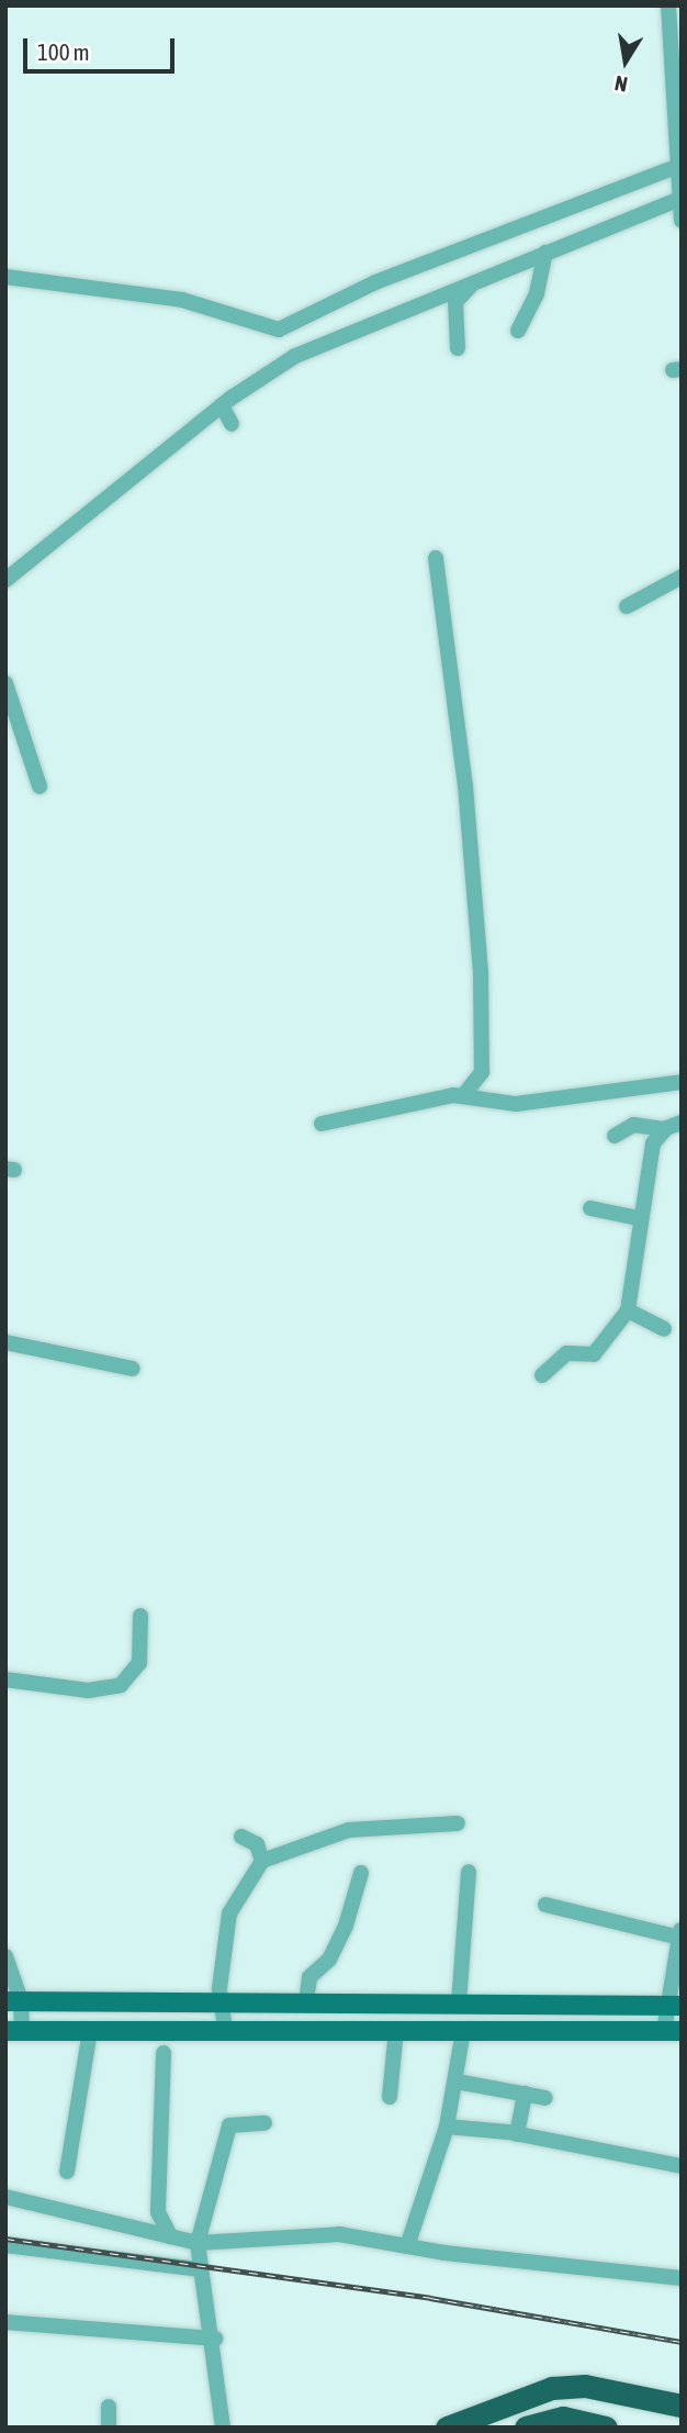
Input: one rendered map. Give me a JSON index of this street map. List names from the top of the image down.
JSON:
{
  "scale_bar": "100 m",
  "north": "bottom"
}
